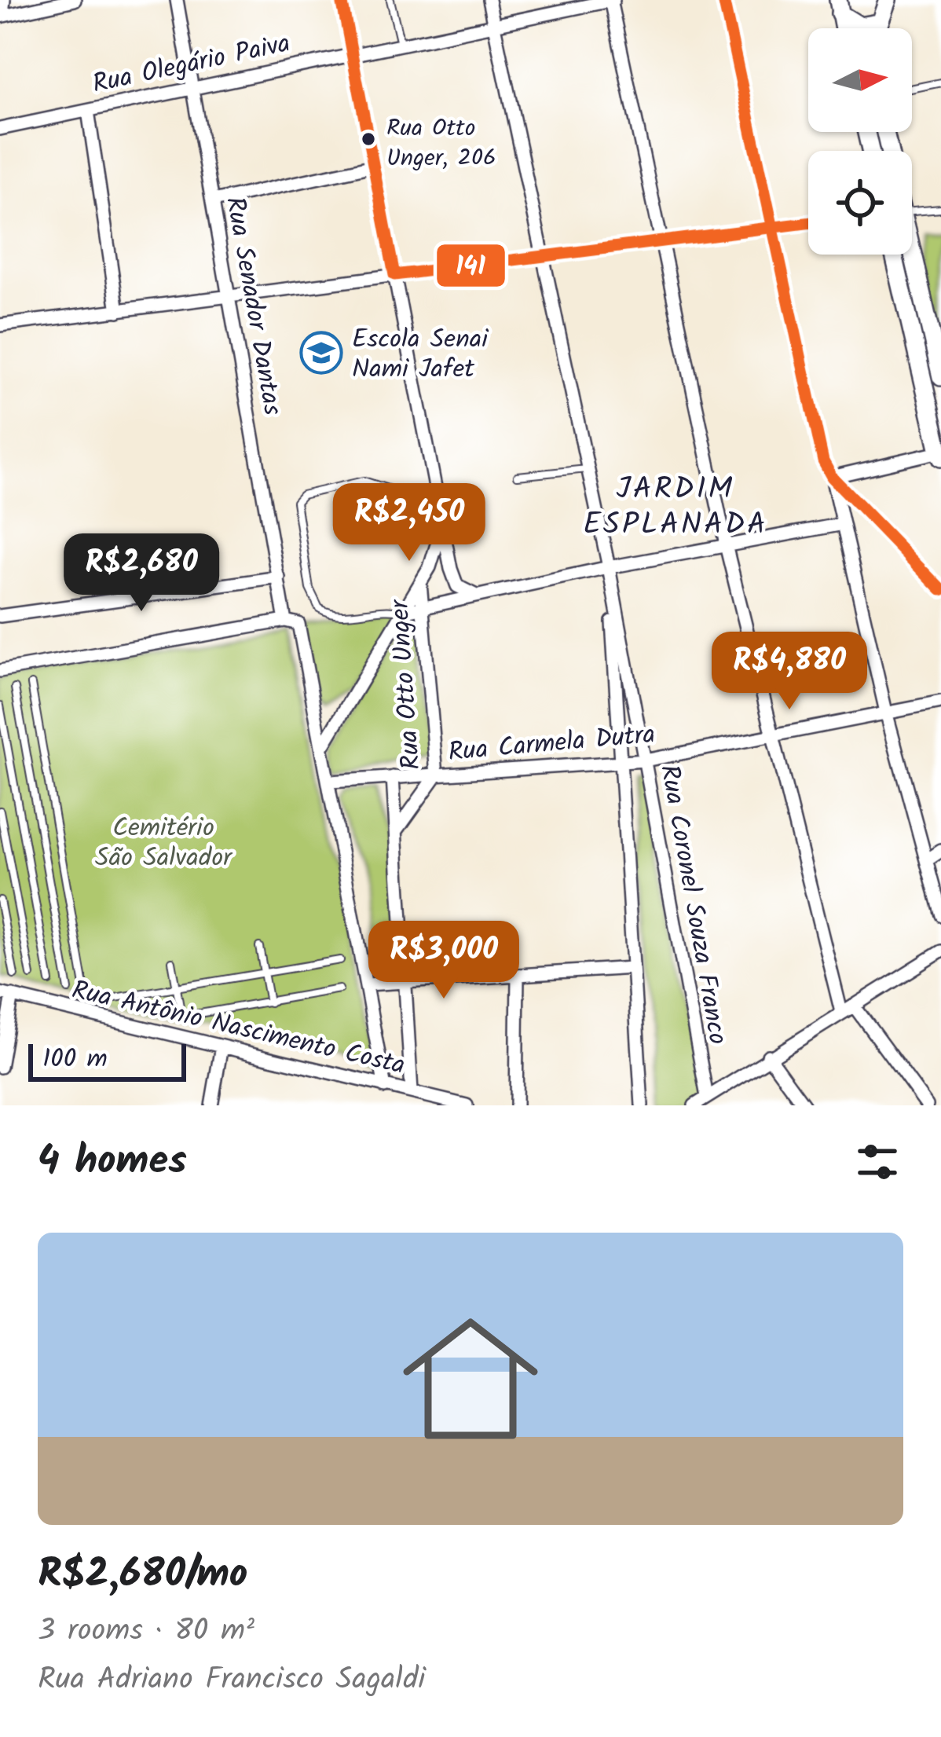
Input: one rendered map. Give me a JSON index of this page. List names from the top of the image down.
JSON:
{
  "streets": {
    "street": [
      "Rua Olegário Paiva",
      "Rua Senador Dantas",
      "Rua Otto Unger",
      "Rua Carmela Dutra",
      "Rua Coronel Souza Franco",
      "Rua Antônio Nascimento Costa"
    ]
  },
  "crossings": [
    ["Rua Olegário Paiva", "Rua Senador Dantas"],
    ["Rua Olegário Paiva", "Rua Otto Unger"],
    ["Rua Olegário Paiva", "Rua Coronel Souza Franco"],
    ["Rua Otto Unger", "Rua Carmela Dutra"],
    ["Rua Carmela Dutra", "Rua Coronel Souza Franco"]
  ],
  "districts": ["JARDIM ESPLANADA"],
  "parks": ["Cemitério São Salvador"],
  "places": {
    "other": ["Rua Otto Unger, 206"],
    "school or university": ["Escola Senai Nami Jafet"]
  },
  "lines": ["transit line 141"],
  "scale_bar": "100 m",
  "north": "right",
  "page": {
    "price": [
      "R$2,450",
      "R$2,680",
      "R$4,880",
      "R$3,000"
    ],
    "scale": "100 m",
    "heading": "4 homes",
    "list": [
      {
        "name": "R$2,680/mo",
        "note": "3 rooms · 80 m² · Rua Adriano Francisco Sagaldi"
      }
    ]
  }
}
